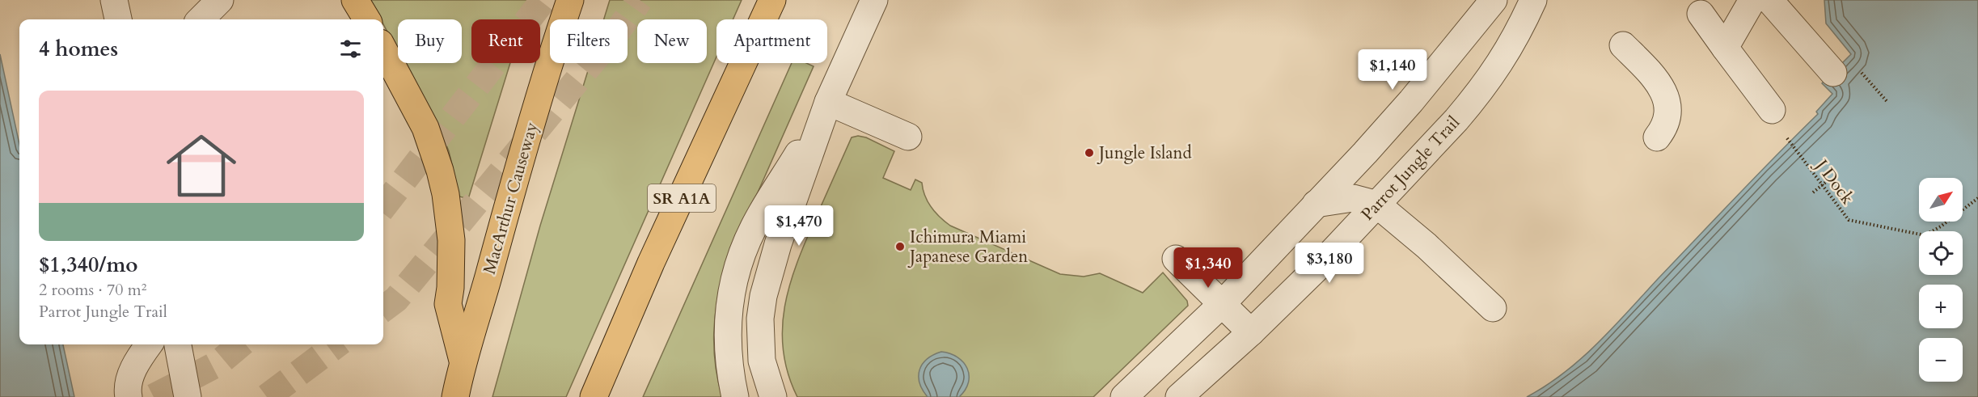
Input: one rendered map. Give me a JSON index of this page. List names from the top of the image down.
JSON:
{
  "streets": {
    "highway": ["MacArthur Causeway", "SR A1A"],
    "street": ["Parrot Jungle Trail"],
    "path": ["J Dock"]
  },
  "places": ["Jungle Island", "Ichimura Miami Japanese Garden"],
  "north": "top right",
  "page": {
    "chip": [
      "Buy",
      "Rent",
      "Filters",
      "New",
      "Apartment"
    ],
    "heading": "4 homes",
    "price": [
      "$1,140",
      "$1,470",
      "$3,180",
      "$1,340"
    ],
    "list": [
      {
        "name": "$1,340/mo",
        "note": "2 rooms · 70 m² · Parrot Jungle Trail"
      }
    ],
    "map_buttons": ["+", "−"]
  }
}
